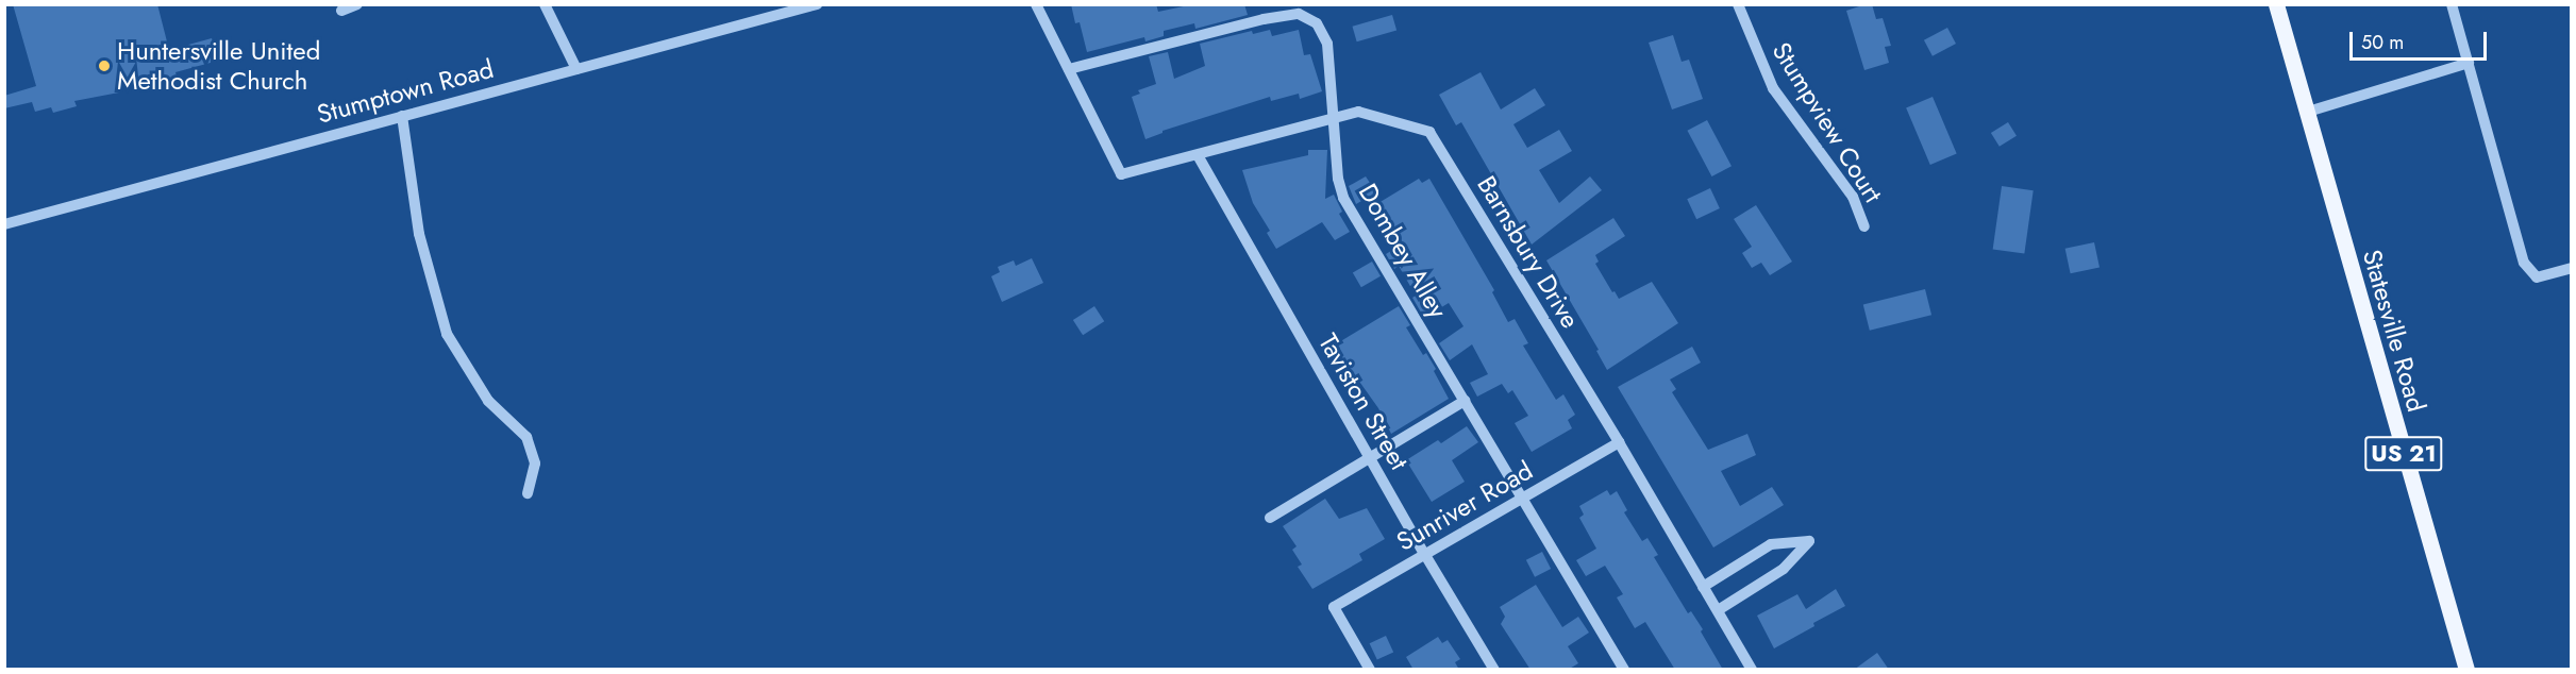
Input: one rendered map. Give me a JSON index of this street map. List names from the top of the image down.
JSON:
{
  "streets": {
    "main road": ["Statesville Road", "US 21"],
    "street": [
      "Stumptown Road",
      "Stumpview Court",
      "Dombey Alley",
      "Barnsbury Drive",
      "Taviston Street",
      "Sunriver Road"
    ]
  },
  "crossings": [
    ["Dombey Alley", "Barnsbury Drive"],
    ["Dombey Alley", "Sunriver Road"],
    ["Barnsbury Drive", "Taviston Street"],
    ["Barnsbury Drive", "Sunriver Road"],
    ["Taviston Street", "Sunriver Road"]
  ],
  "places": ["Huntersville United Methodist Church"],
  "scale_bar": "50 m"
}
